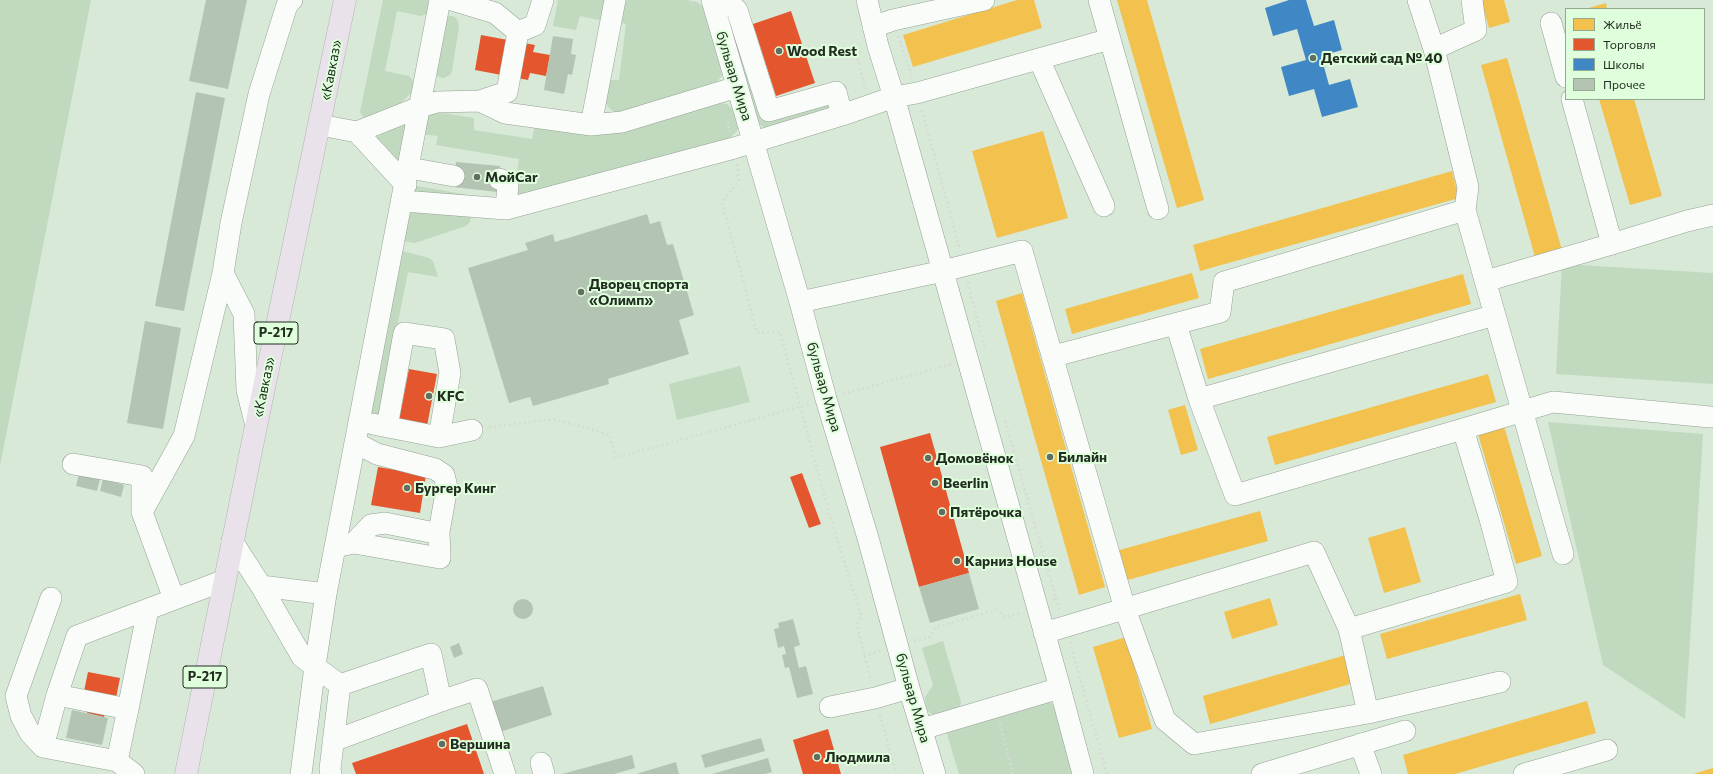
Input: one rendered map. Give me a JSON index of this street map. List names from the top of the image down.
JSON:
{
  "streets": {
    "highway": ["«Кавказ»", "Р-217"],
    "street": ["бульвар Мира"]
  },
  "places": [
    "Wood Rest",
    "Детский сад № 40",
    "МойCar",
    "Дворец спорта «Олимп»",
    "KFC",
    "Билайн",
    "Домовёнок",
    "Beerlin",
    "Бургер Кинг",
    "Пятёрочка",
    "Карниз House",
    "Вершина",
    "Людмила"
  ],
  "legend": [
    "Жильё",
    "Торговля",
    "Школы",
    "Прочее"
  ]
}
